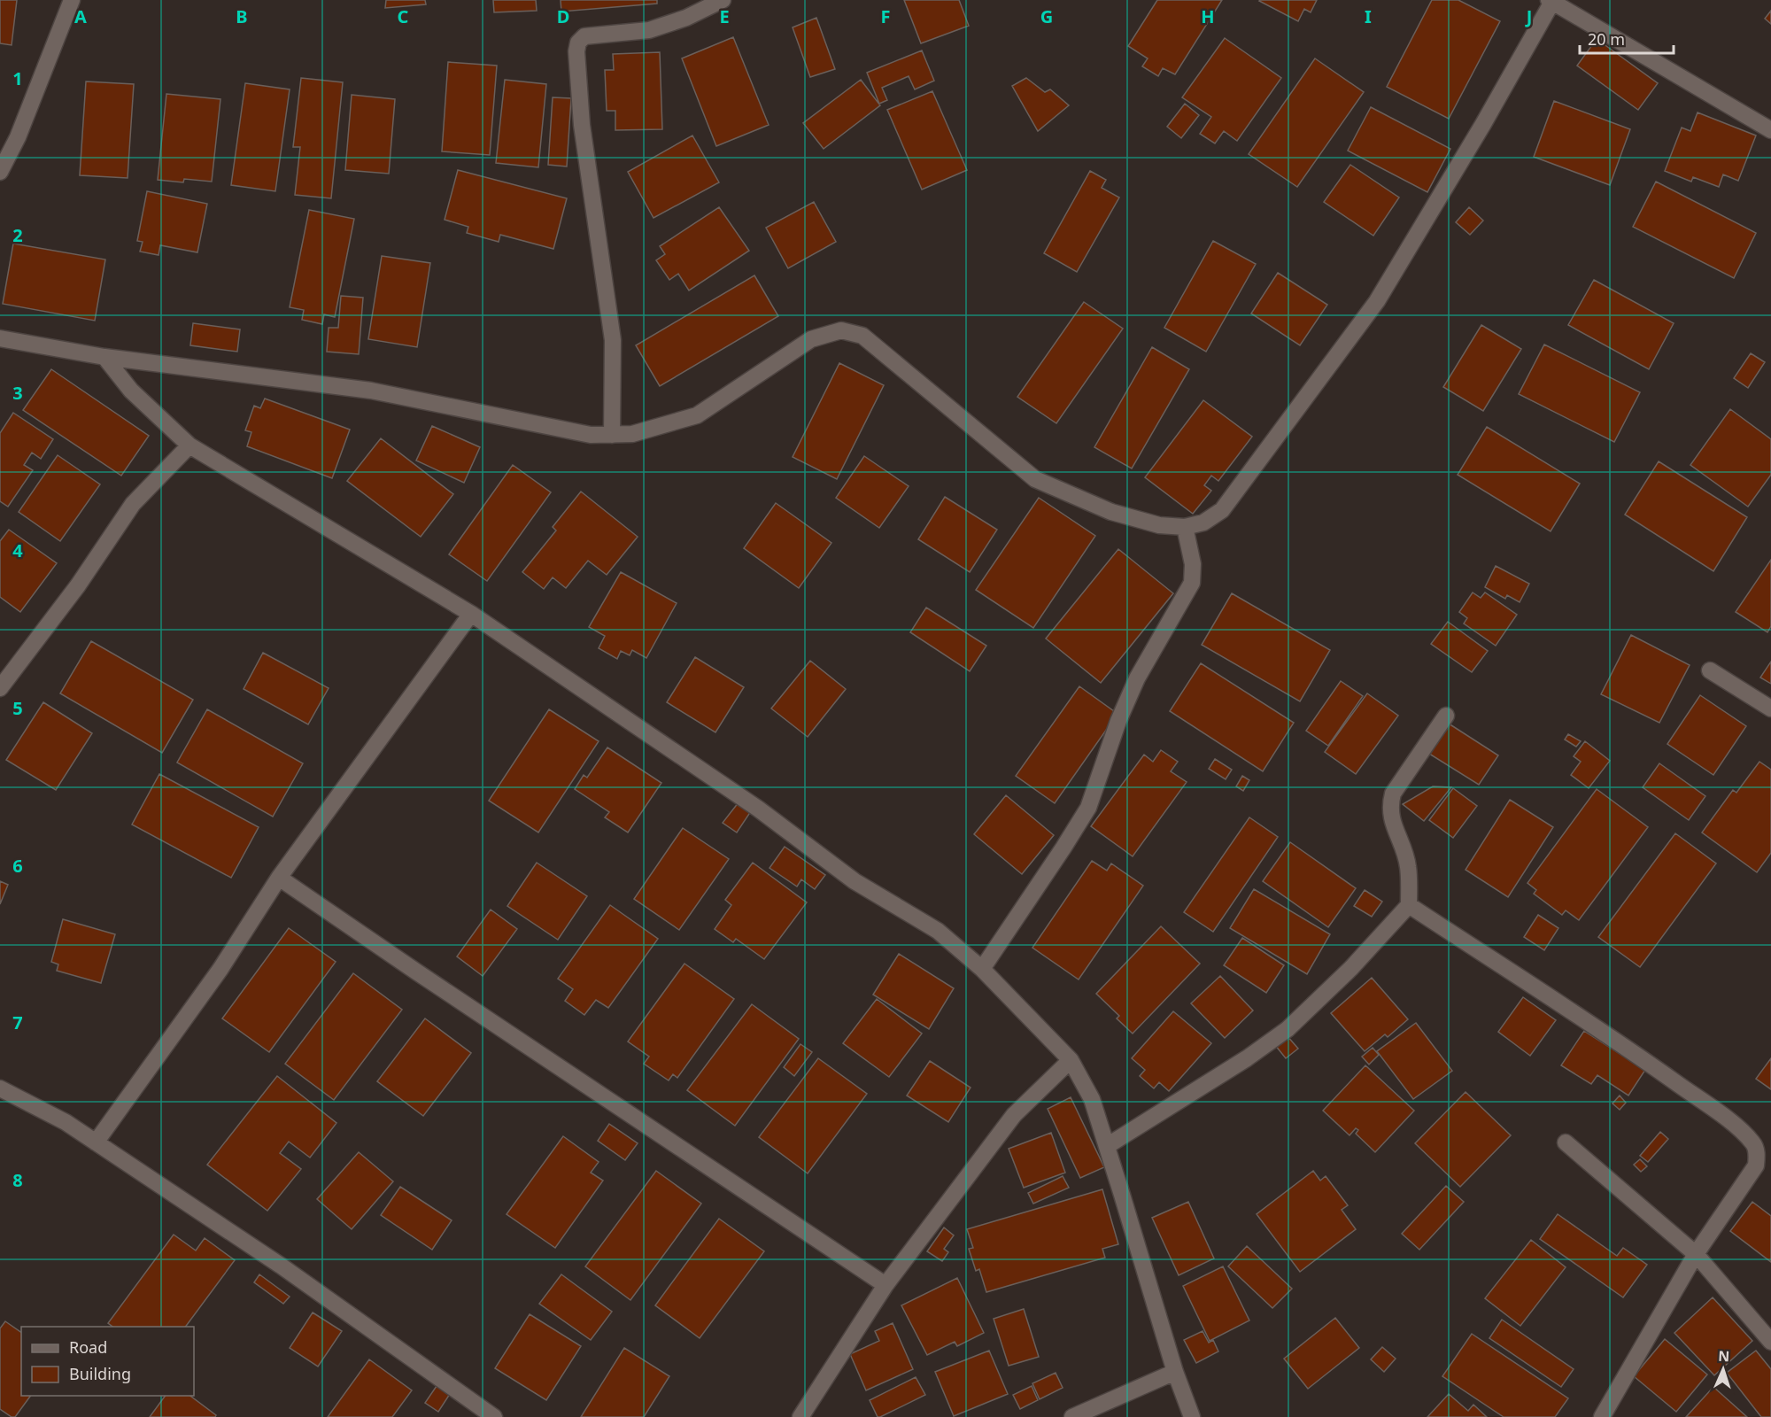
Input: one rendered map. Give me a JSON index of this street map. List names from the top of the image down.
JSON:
{
  "legend": ["Road", "Building"],
  "scale_bar": "20 m",
  "north": "top",
  "grid": {
    "columns": [
      "A",
      "B",
      "C",
      "D",
      "E",
      "F",
      "G",
      "H",
      "I",
      "J"
    ],
    "rows": [
      "1",
      "2",
      "3",
      "4",
      "5",
      "6",
      "7",
      "8"
    ]
  }
}
